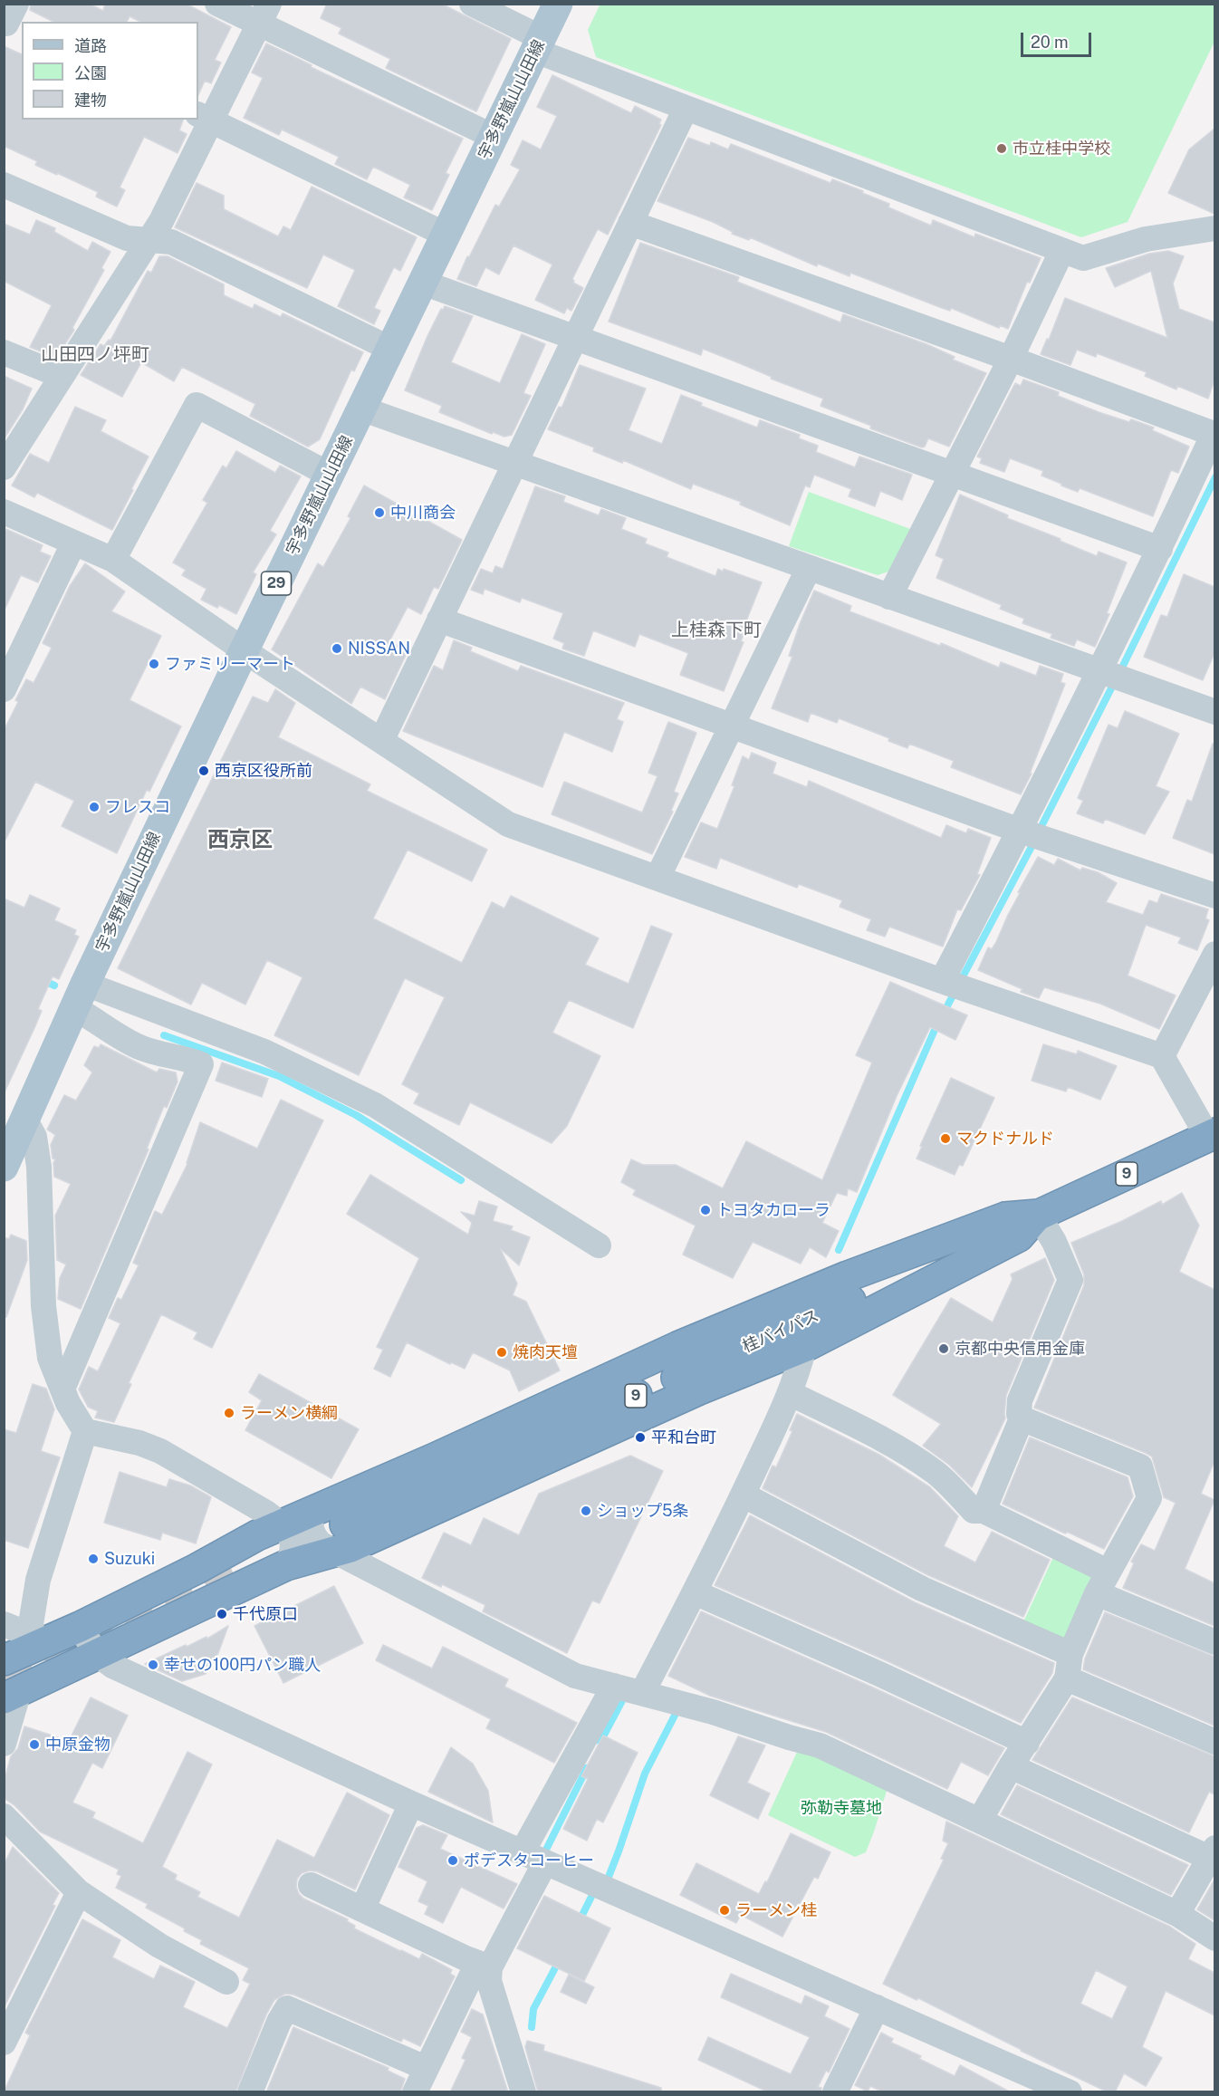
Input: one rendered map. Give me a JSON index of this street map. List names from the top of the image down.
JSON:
{
  "streets": {
    "highway": ["9", "桂バイパス"],
    "main road": ["宇多野嵐山山田線", "29"]
  },
  "districts": ["山田四ノ坪町", "上桂森下町", "西京区"],
  "parks": ["弥勒寺墓地"],
  "places": [
    "市立桂中学校",
    "中川商会",
    "NISSAN",
    "ファミリーマート",
    "西京区役所前",
    "フレスコ",
    "マクドナルド",
    "トヨタカローラ",
    "京都中央信用金庫",
    "焼肉天壇",
    "ラーメン横綱",
    "平和台町",
    "ショップ5条",
    "Suzuki",
    "千代原口",
    "幸せの100円パン職人",
    "中原金物",
    "ポデスタコーヒー",
    "ラーメン桂"
  ],
  "legend": ["道路", "公園", "建物"],
  "scale_bar": "20 m"
}
